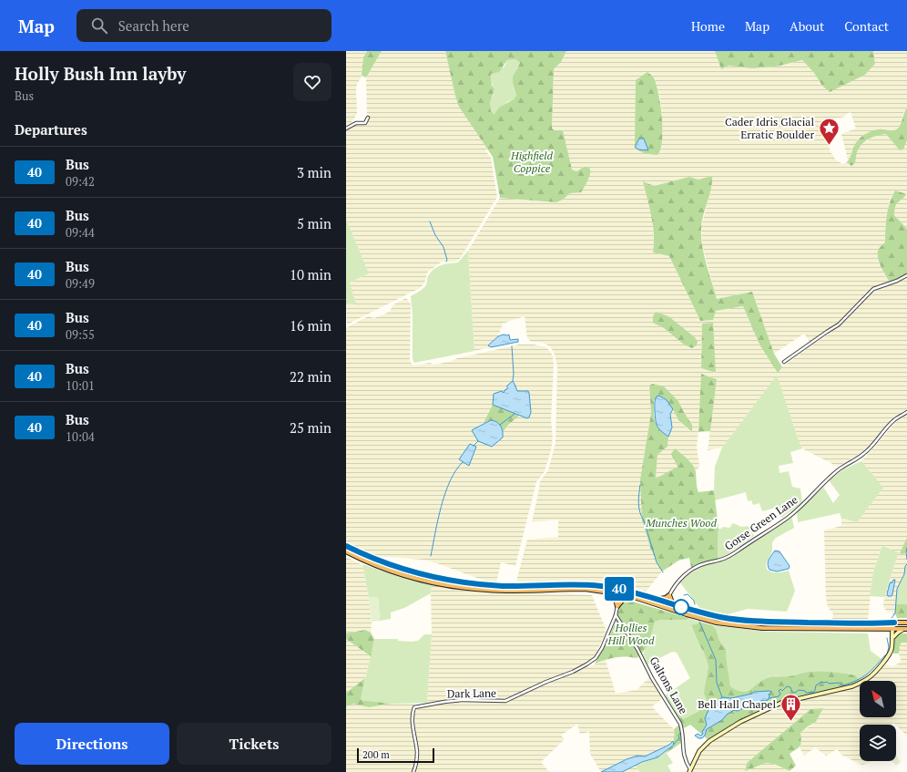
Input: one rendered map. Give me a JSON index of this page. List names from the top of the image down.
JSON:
{
  "streets": {
    "street": ["Gorse Green Lane", "Galtons Lane", "Dark Lane"]
  },
  "crossings": [
    ["Galtons Lane", "Dark Lane"]
  ],
  "parks": ["Highfield Coppice", "Munches Wood", "Hollies Hill Wood"],
  "places": {
    "place": ["Cader Idris Glacial Erratic Boulder"],
    "building": ["Bell Hall Chapel"]
  },
  "lines": ["bus line 40"],
  "scale_bar": "200 m",
  "north": "top left",
  "page": {
    "header": "Map",
    "search": "Search here",
    "nav": [
      "Home",
      "Map",
      "About",
      "Contact"
    ],
    "heading": [
      ["Holly Bush Inn layby", "Bus"],
      "Departures"
    ],
    "on_map": "40",
    "list": [
      {
        "mark": "40",
        "name": "Bus",
        "note": "09:42",
        "value": "3 min"
      },
      {
        "mark": "40",
        "name": "Bus",
        "note": "09:44",
        "value": "5 min"
      },
      {
        "mark": "40",
        "name": "Bus",
        "note": "09:49",
        "value": "10 min"
      },
      {
        "mark": "40",
        "name": "Bus",
        "note": "09:55",
        "value": "16 min"
      },
      {
        "mark": "40",
        "name": "Bus",
        "note": "10:01",
        "value": "22 min"
      },
      {
        "mark": "40",
        "name": "Bus",
        "note": "10:04",
        "value": "25 min"
      }
    ],
    "buttons": ["Directions", "Tickets"],
    "scale": "200 m"
  }
}
